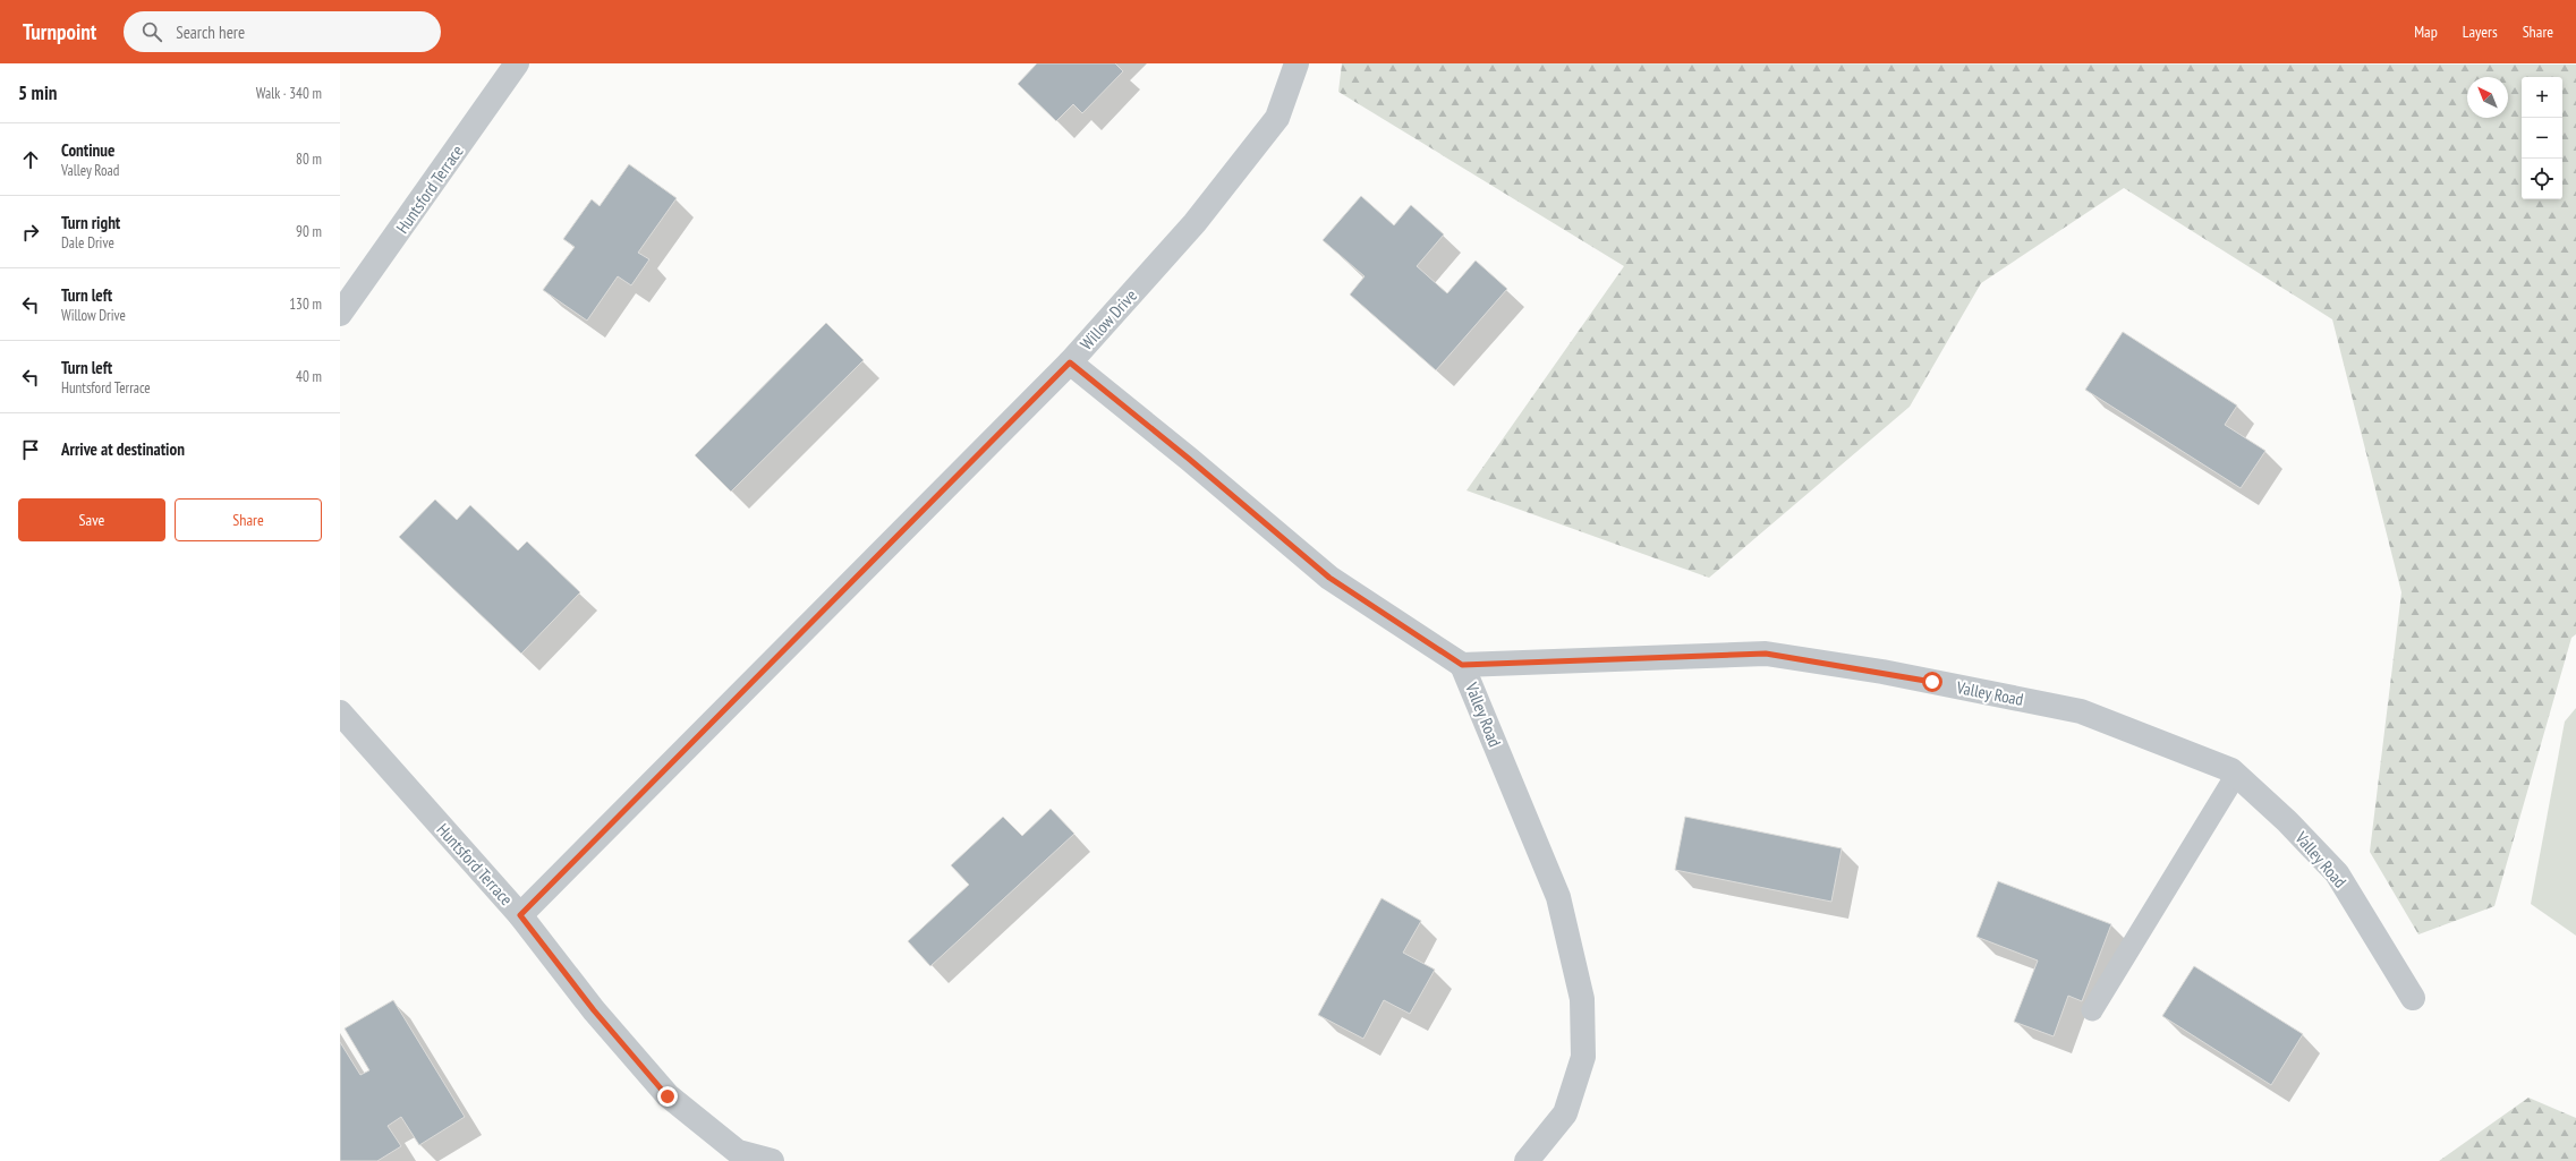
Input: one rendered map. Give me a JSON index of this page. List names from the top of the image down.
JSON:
{
  "streets": {
    "street": ["Huntsford Terrace", "Willow Drive", "Valley Road"]
  },
  "crossings": [
    ["Huntsford Terrace", "Willow Drive"]
  ],
  "north": "top left",
  "page": {
    "header": "Turnpoint",
    "search": "Search here",
    "nav": ["Map", "Layers", "Share"],
    "heading": ["5 min", "Walk · 340 m"],
    "map_buttons": ["+", "−"],
    "list": [
      ["Continue", "Valley Road", "80 m"],
      ["Turn right", "Dale Drive", "90 m"],
      ["Turn left", "Willow Drive", "130 m"],
      ["Turn left", "Huntsford Terrace", "40 m"],
      "Arrive at destination"
    ],
    "buttons": ["Save", "Share"]
  }
}
